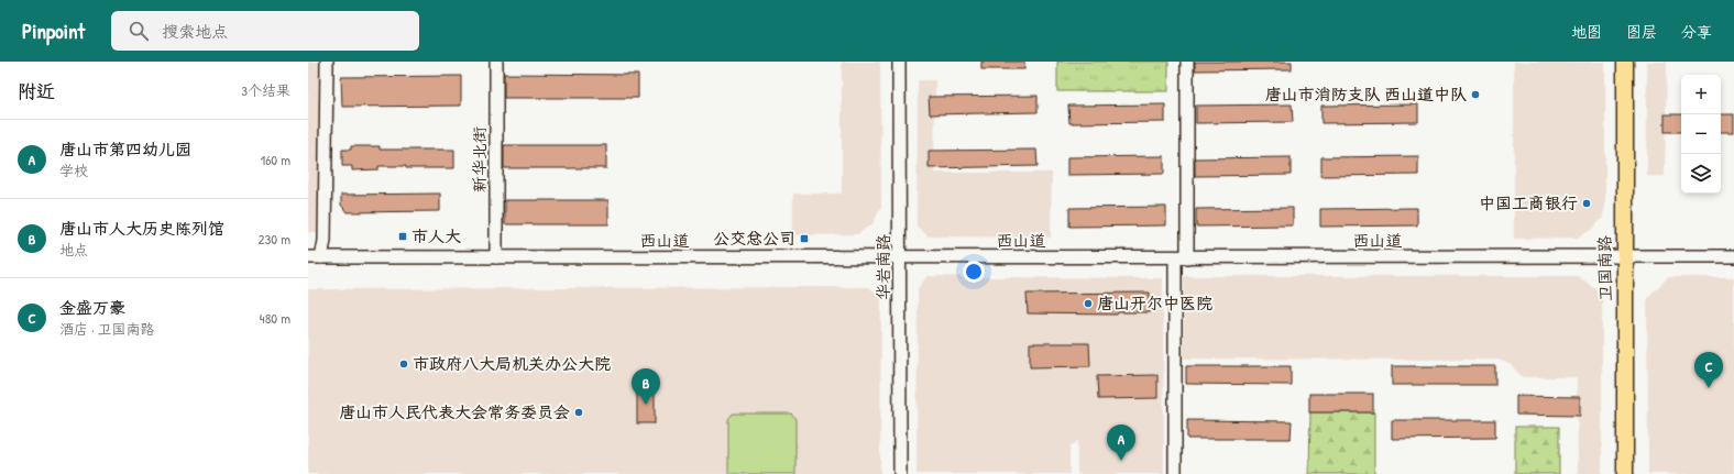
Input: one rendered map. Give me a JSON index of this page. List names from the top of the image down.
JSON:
{
  "streets": {
    "main road": ["卫国南路"],
    "street": ["新华北街", "西山道", "华岩南路"]
  },
  "crossings": [
    ["新华北街", "西山道"],
    ["西山道", "华岩南路"],
    ["西山道", "卫国南路"]
  ],
  "places": {
    "other": [
      "唐山市消防支队 西山道中队",
      "中国工商银行",
      "唐山开尔中医院",
      "市政府八大局机关办公大院",
      "唐山市人民代表大会常务委员会"
    ],
    "transit": ["市人大", "公交总公司"]
  },
  "page": {
    "header": "Pinpoint",
    "search": "搜索地点",
    "nav": ["地图", "图层", "分享"],
    "heading": ["附近", "3个结果"],
    "map_buttons": ["+", "−"],
    "list": [
      {
        "mark": "A",
        "name": "唐山市第四幼儿园",
        "note": "学校",
        "value": "160 m"
      },
      {
        "mark": "B",
        "name": "唐山市人大历史陈列馆",
        "note": "地点",
        "value": "230 m"
      },
      {
        "mark": "C",
        "name": "金盛万豪",
        "note": "酒店 · 卫国南路",
        "value": "480 m"
      }
    ],
    "pins": ["C", "B", "A"]
  }
}
